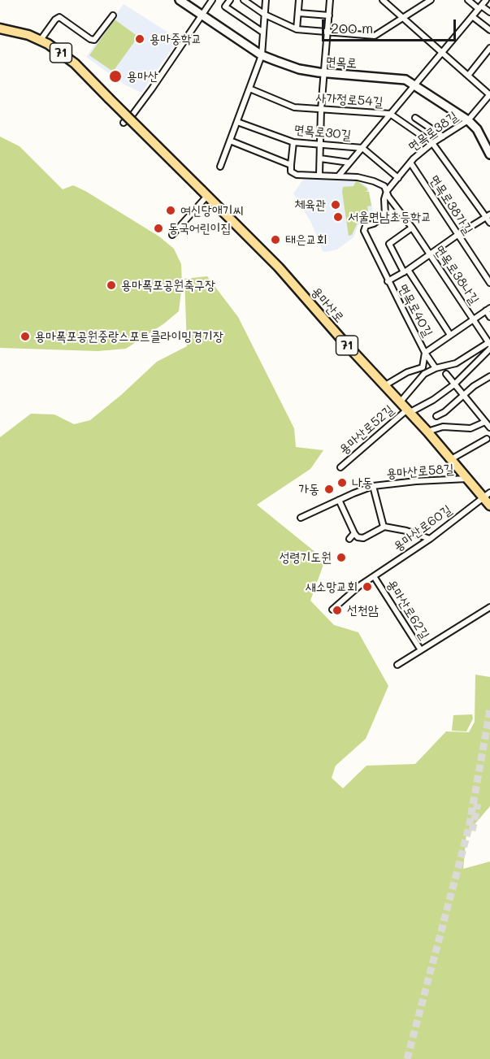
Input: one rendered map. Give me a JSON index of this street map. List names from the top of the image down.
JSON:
{
  "streets": {
    "main road": ["71", "용마산로"],
    "street": [
      "면목로",
      "사가정로54길",
      "면목로38길",
      "면목로30길",
      "면목로38가길",
      "면목로38나길",
      "면목로40길",
      "용마산로52길",
      "용마산로58길",
      "용마산로60길",
      "용마산로62길"
    ]
  },
  "crossings": [
    ["면목로", "면목로38길"],
    ["사가정로54길", "면목로38길"],
    ["사가정로54길", "면목로40길"],
    ["면목로38길", "면목로30길"],
    ["면목로38길", "면목로38가길"],
    ["면목로38길", "면목로38나길"],
    ["면목로38가길", "면목로40길"],
    ["면목로38나길", "면목로40길"],
    ["면목로38나길", "용마산로52길"],
    ["용마산로", "용마산로52길"],
    ["용마산로", "용마산로58길"],
    ["용마산로", "용마산로60길"],
    ["용마산로60길", "용마산로62길"]
  ],
  "places": [
    "용마중학교",
    "용마산",
    "체육관",
    "여신당애기씨",
    "서울면남초등학교",
    "동국어린이집",
    "태은교회",
    "용마폭포공원축구장",
    "용마폭포공원중랑스포트클라이밍경기장",
    "나동",
    "가동",
    "성령기도원",
    "새소망교회",
    "선천암"
  ],
  "scale_bar": "200 m"
}
